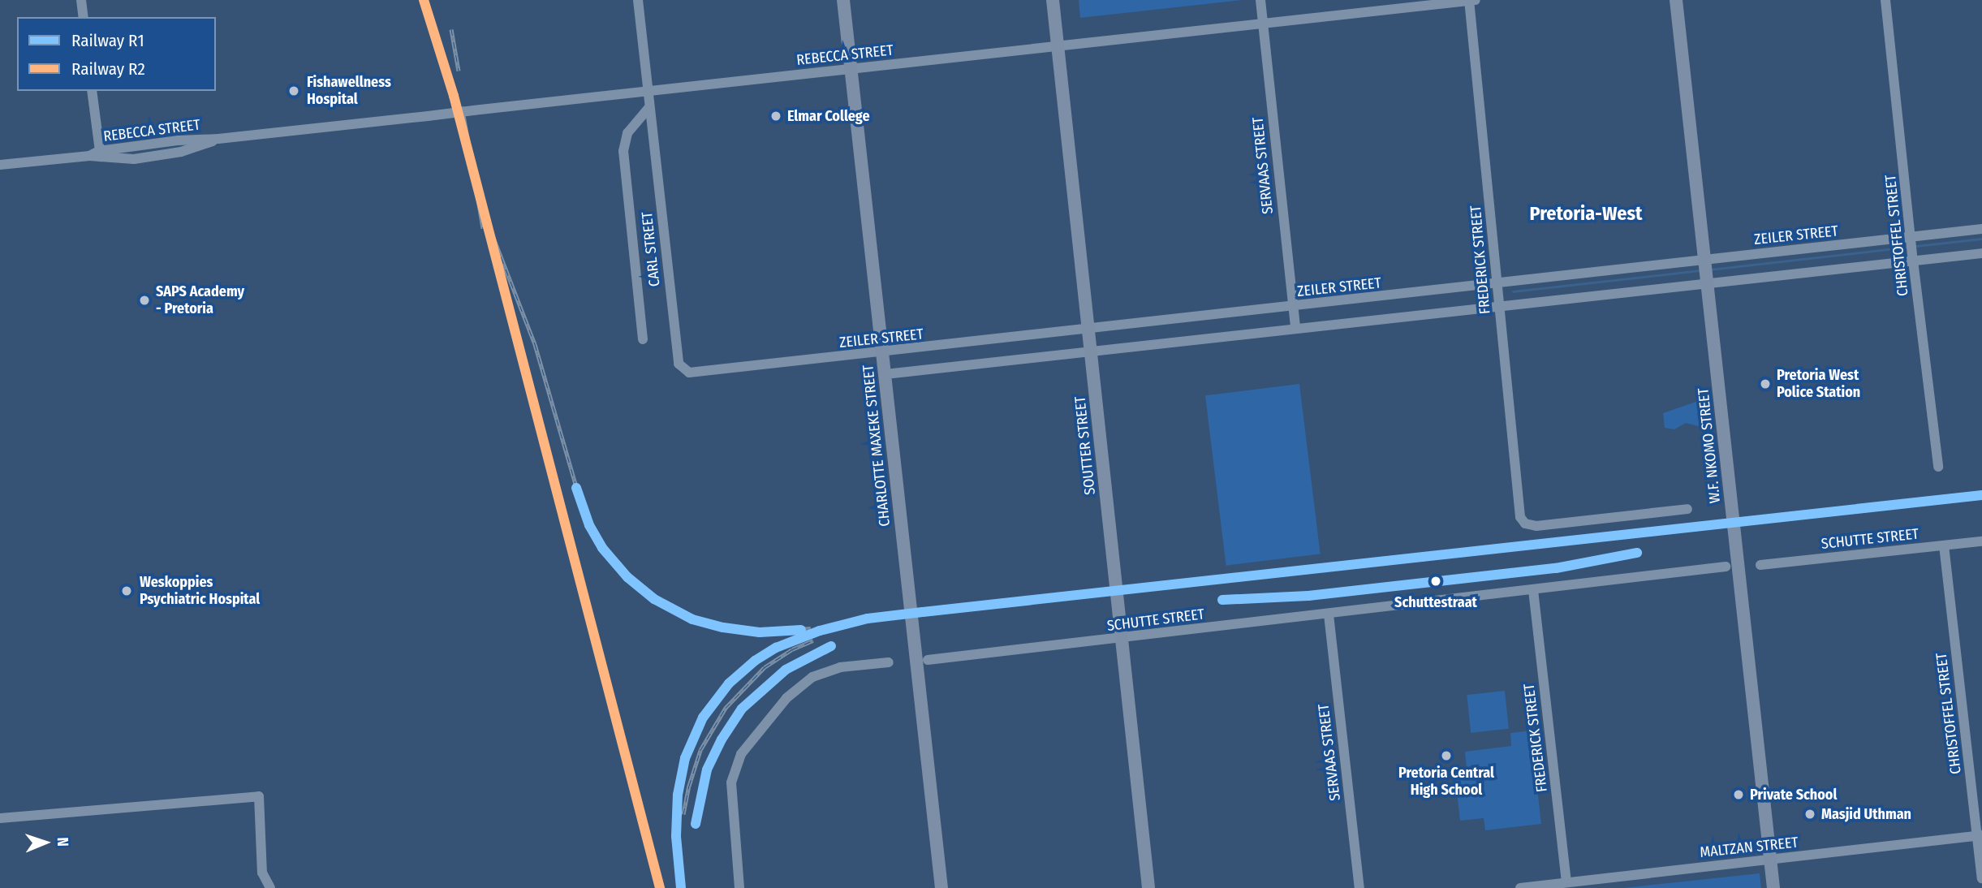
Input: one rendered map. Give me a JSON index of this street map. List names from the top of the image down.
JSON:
{
  "streets": {
    "main road": ["CHARLOTTE MAXEKE STREET", "SOUTTER STREET", "W.F. NKOMO STREET"],
    "street": [
      "REBECCA STREET",
      "SERVAAS STREET",
      "ZEILER STREET",
      "CHRISTOFFEL STREET",
      "CARL STREET",
      "FREDERICK STREET",
      "SCHUTTE STREET",
      "MALTZAN STREET"
    ]
  },
  "crossings": [
    ["REBECCA STREET", "SERVAAS STREET"],
    ["REBECCA STREET", "CARL STREET"],
    ["REBECCA STREET", "FREDERICK STREET"],
    ["REBECCA STREET", "CHARLOTTE MAXEKE STREET"],
    ["REBECCA STREET", "SOUTTER STREET"],
    ["SERVAAS STREET", "ZEILER STREET"],
    ["SERVAAS STREET", "SCHUTTE STREET"],
    ["ZEILER STREET", "CHRISTOFFEL STREET"],
    ["ZEILER STREET", "CARL STREET"],
    ["ZEILER STREET", "FREDERICK STREET"],
    ["ZEILER STREET", "CHARLOTTE MAXEKE STREET"],
    ["ZEILER STREET", "SOUTTER STREET"],
    ["ZEILER STREET", "W.F. NKOMO STREET"],
    ["CHRISTOFFEL STREET", "SCHUTTE STREET"],
    ["CHRISTOFFEL STREET", "MALTZAN STREET"],
    ["FREDERICK STREET", "SCHUTTE STREET"],
    ["FREDERICK STREET", "MALTZAN STREET"],
    ["SOUTTER STREET", "SCHUTTE STREET"],
    ["W.F. NKOMO STREET", "MALTZAN STREET"]
  ],
  "districts": ["Pretoria-West"],
  "places": [
    "Fishawellness Hospital",
    "Elmar College",
    "SAPS Academy - Pretoria",
    "Pretoria West Police Station",
    "Schuttestraat",
    "Weskoppies Psychiatric Hospital",
    "Pretoria Central High School",
    "Private School",
    "Masjid Uthman"
  ],
  "lines": ["rail line R2", "rail line R1"],
  "legend": ["Railway R1", "Railway R2"],
  "north": "right"
}
